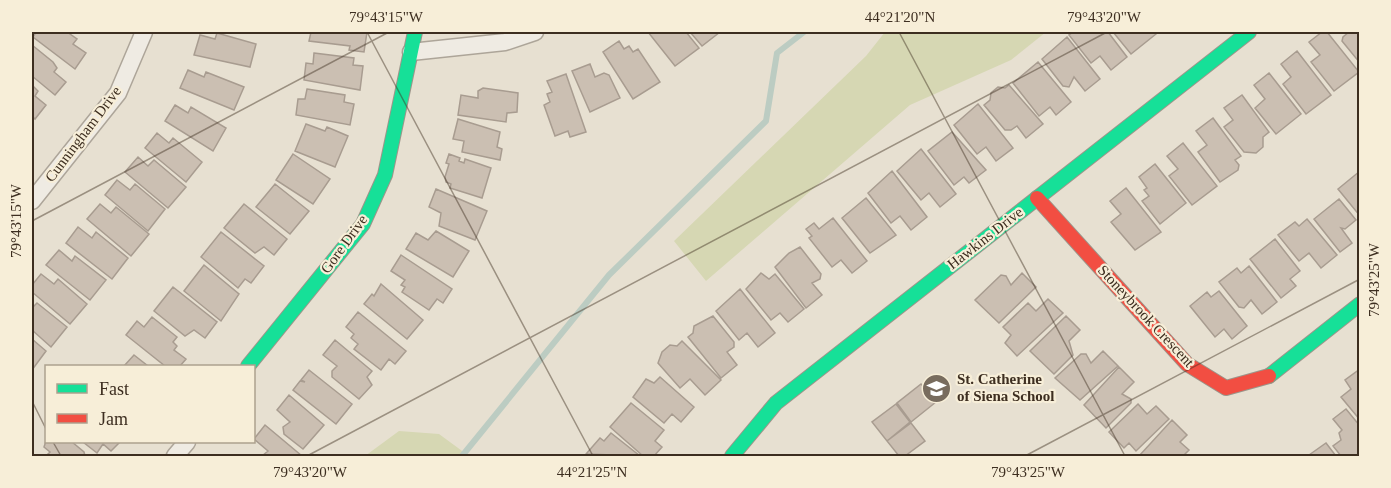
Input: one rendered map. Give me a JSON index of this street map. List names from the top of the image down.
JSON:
{
  "streets": {
    "street": [
      "Cunningham Drive",
      "Hawkins Drive",
      "Gore Drive",
      "Stoneybrook Crescent"
    ]
  },
  "crossings": [
    ["Hawkins Drive", "Stoneybrook Crescent"]
  ],
  "places": {
    "school or university": ["St. Catherine of Siena School"]
  },
  "legend": ["Fast", "Jam"],
  "coordinates": [
    "79°43'15\"W",
    "44°21'20\"N",
    "79°43'20\"W",
    "79°43'25\"W",
    "44°21'25\"N"
  ]
}
